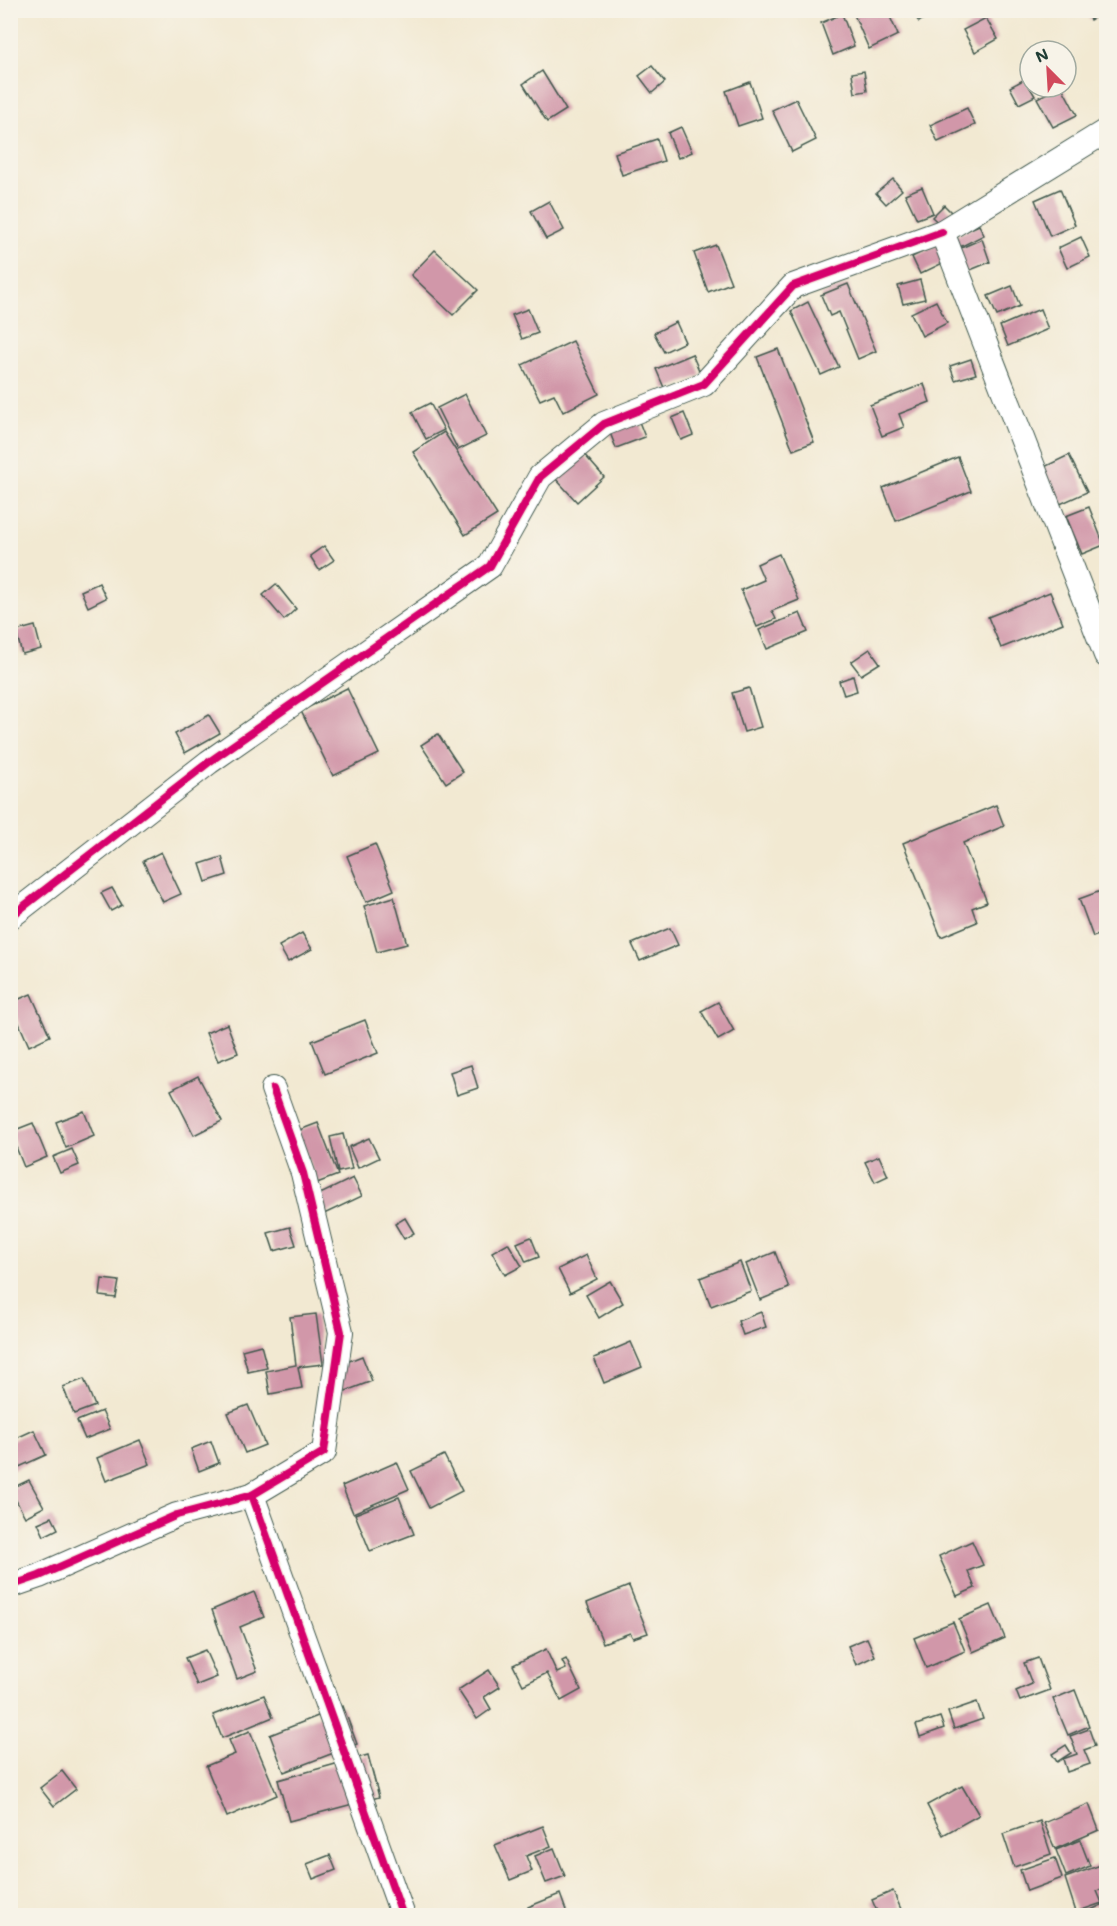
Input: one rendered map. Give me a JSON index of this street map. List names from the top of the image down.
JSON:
{
  "north": "top left"
}
